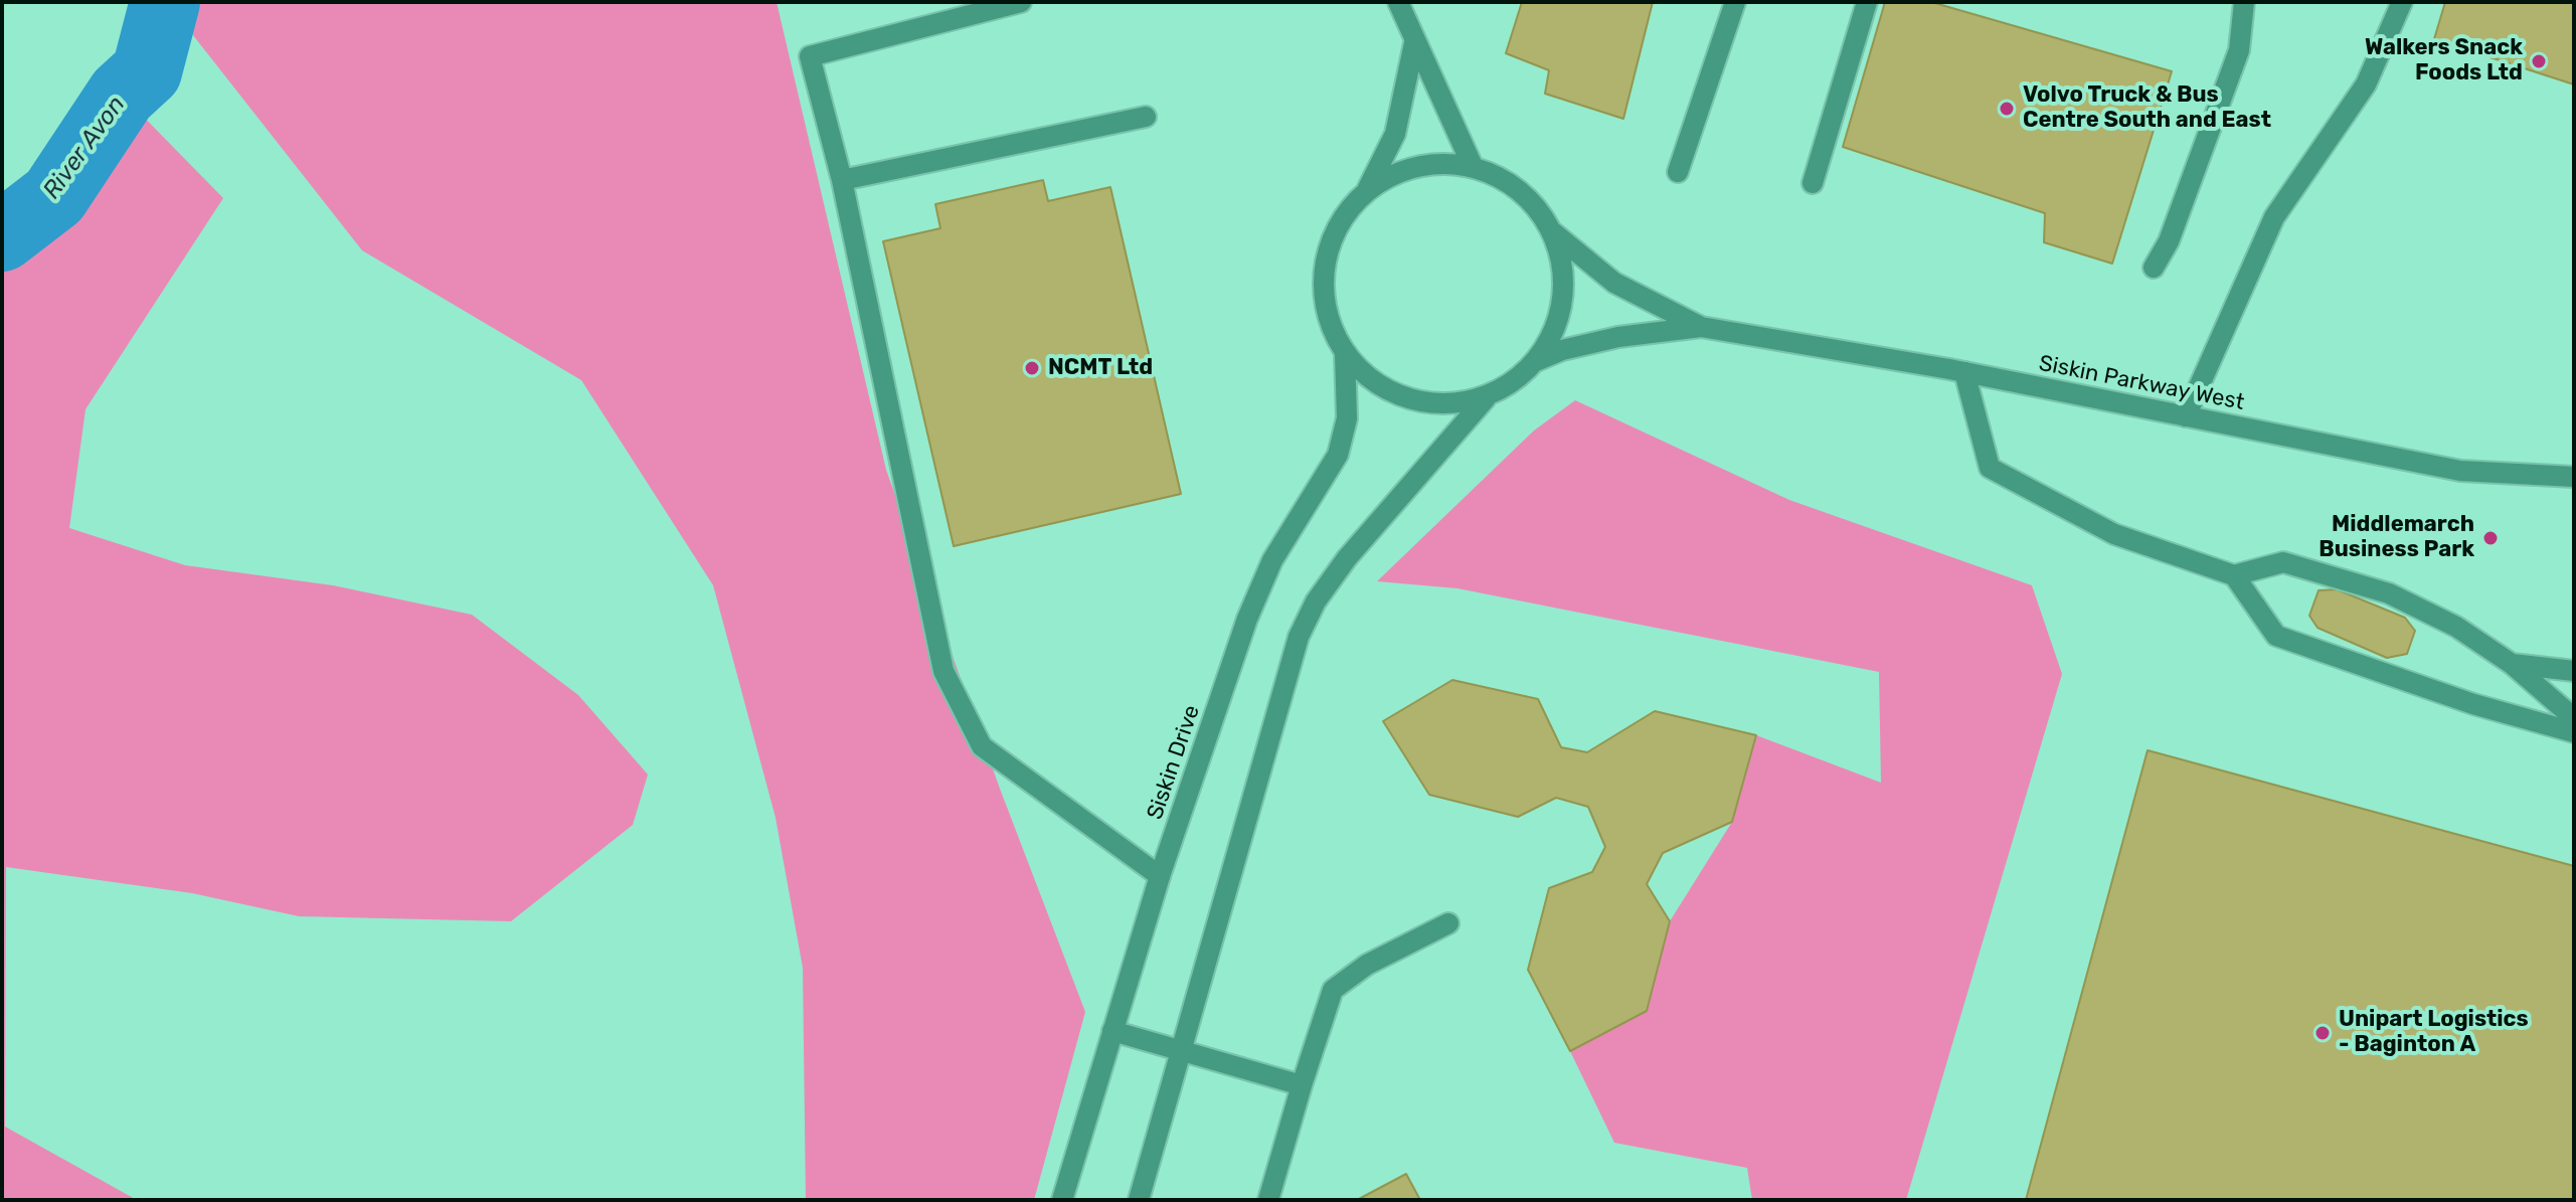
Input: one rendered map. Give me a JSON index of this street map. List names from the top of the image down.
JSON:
{
  "streets": {
    "street": ["Siskin Parkway West", "Siskin Drive"]
  },
  "crossings": [
    ["Siskin Parkway West", "Siskin Drive"]
  ],
  "water": ["River Avon"],
  "places": [
    "Walkers Snack Foods Ltd",
    "Volvo Truck & Bus Centre South and East",
    "NCMT Ltd",
    "Middlemarch Business Park",
    "Unipart Logistics - Baginton A"
  ]
}
